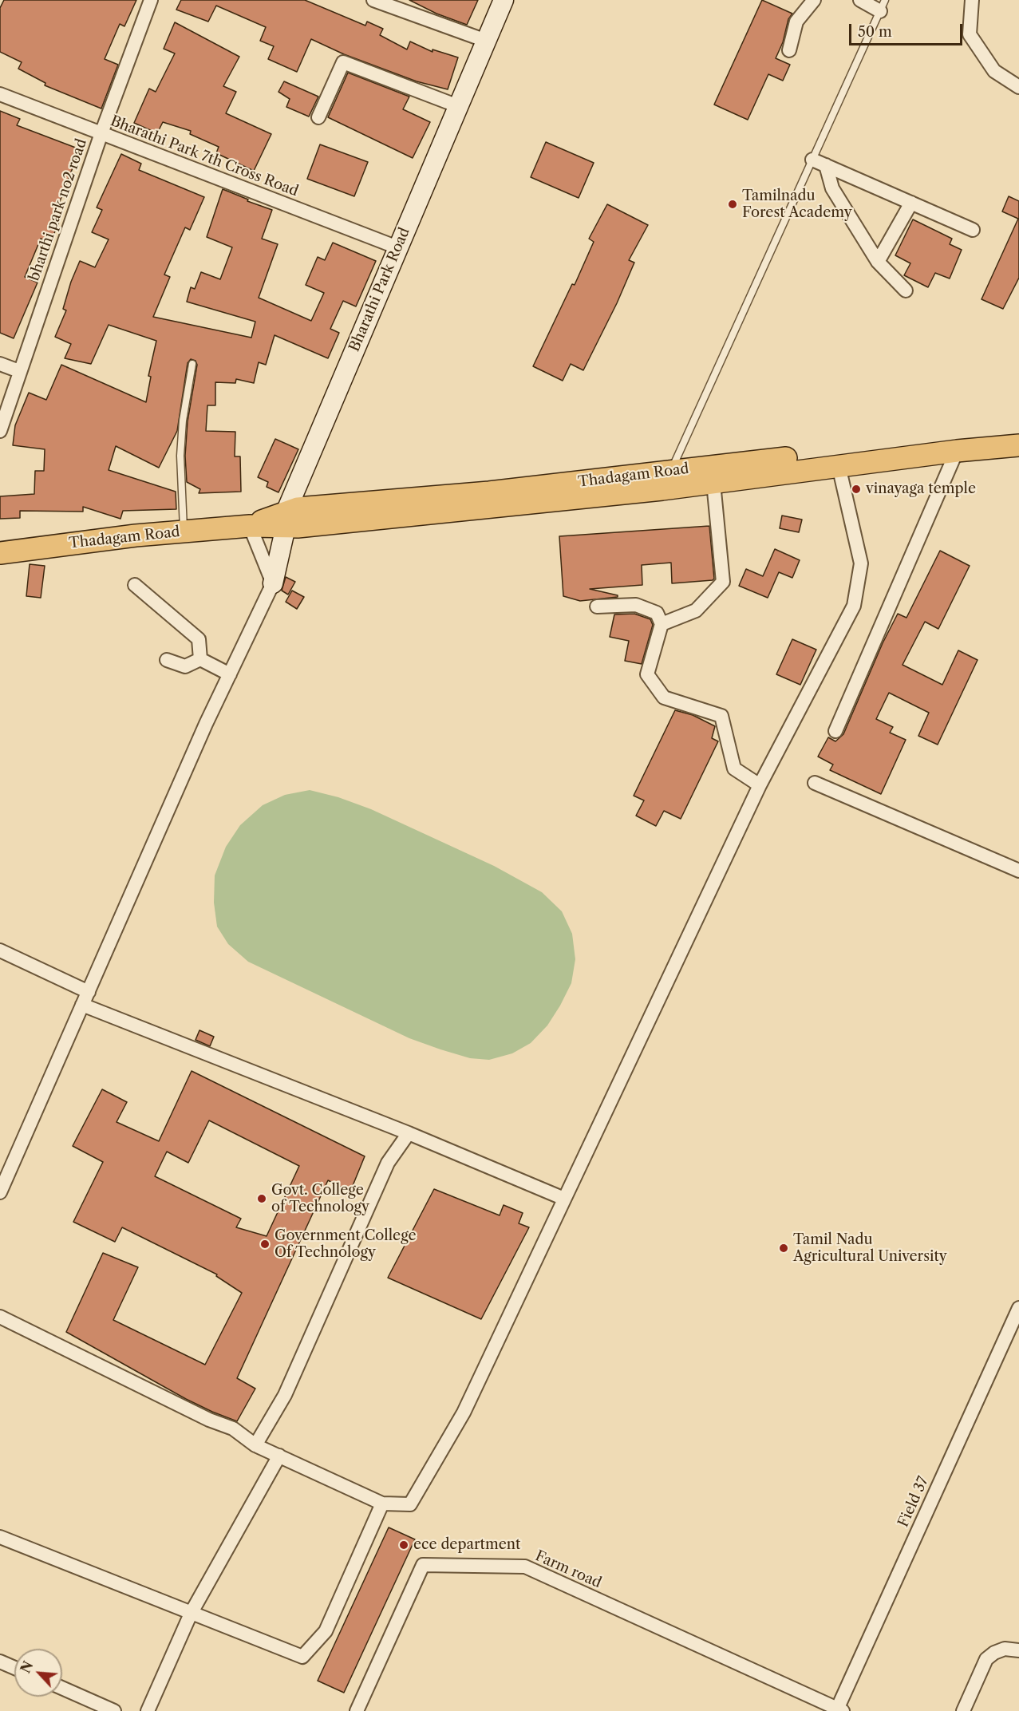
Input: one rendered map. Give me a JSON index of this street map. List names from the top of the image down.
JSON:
{
  "streets": {
    "main road": ["Bharathi Park Road", "Thadagam Road"],
    "street": [
      "Bharathi Park 7th Cross Road",
      "bharthi park no2 road",
      "Field 37",
      "Farm road"
    ]
  },
  "crossings": [
    ["Bharathi Park 7th Cross Road", "bharthi park no2 road"],
    ["Bharathi Park 7th Cross Road", "Bharathi Park Road"],
    ["Bharathi Park Road", "Thadagam Road"],
    ["Field 37", "Farm road"]
  ],
  "places": [
    "Tamilnadu Forest Academy",
    "vinayaga temple",
    "Govt. College of Technology",
    "Government College Of Technology",
    "Tamil Nadu Agricultural University",
    "ece department"
  ],
  "scale_bar": "50 m",
  "north": "top left"
}
